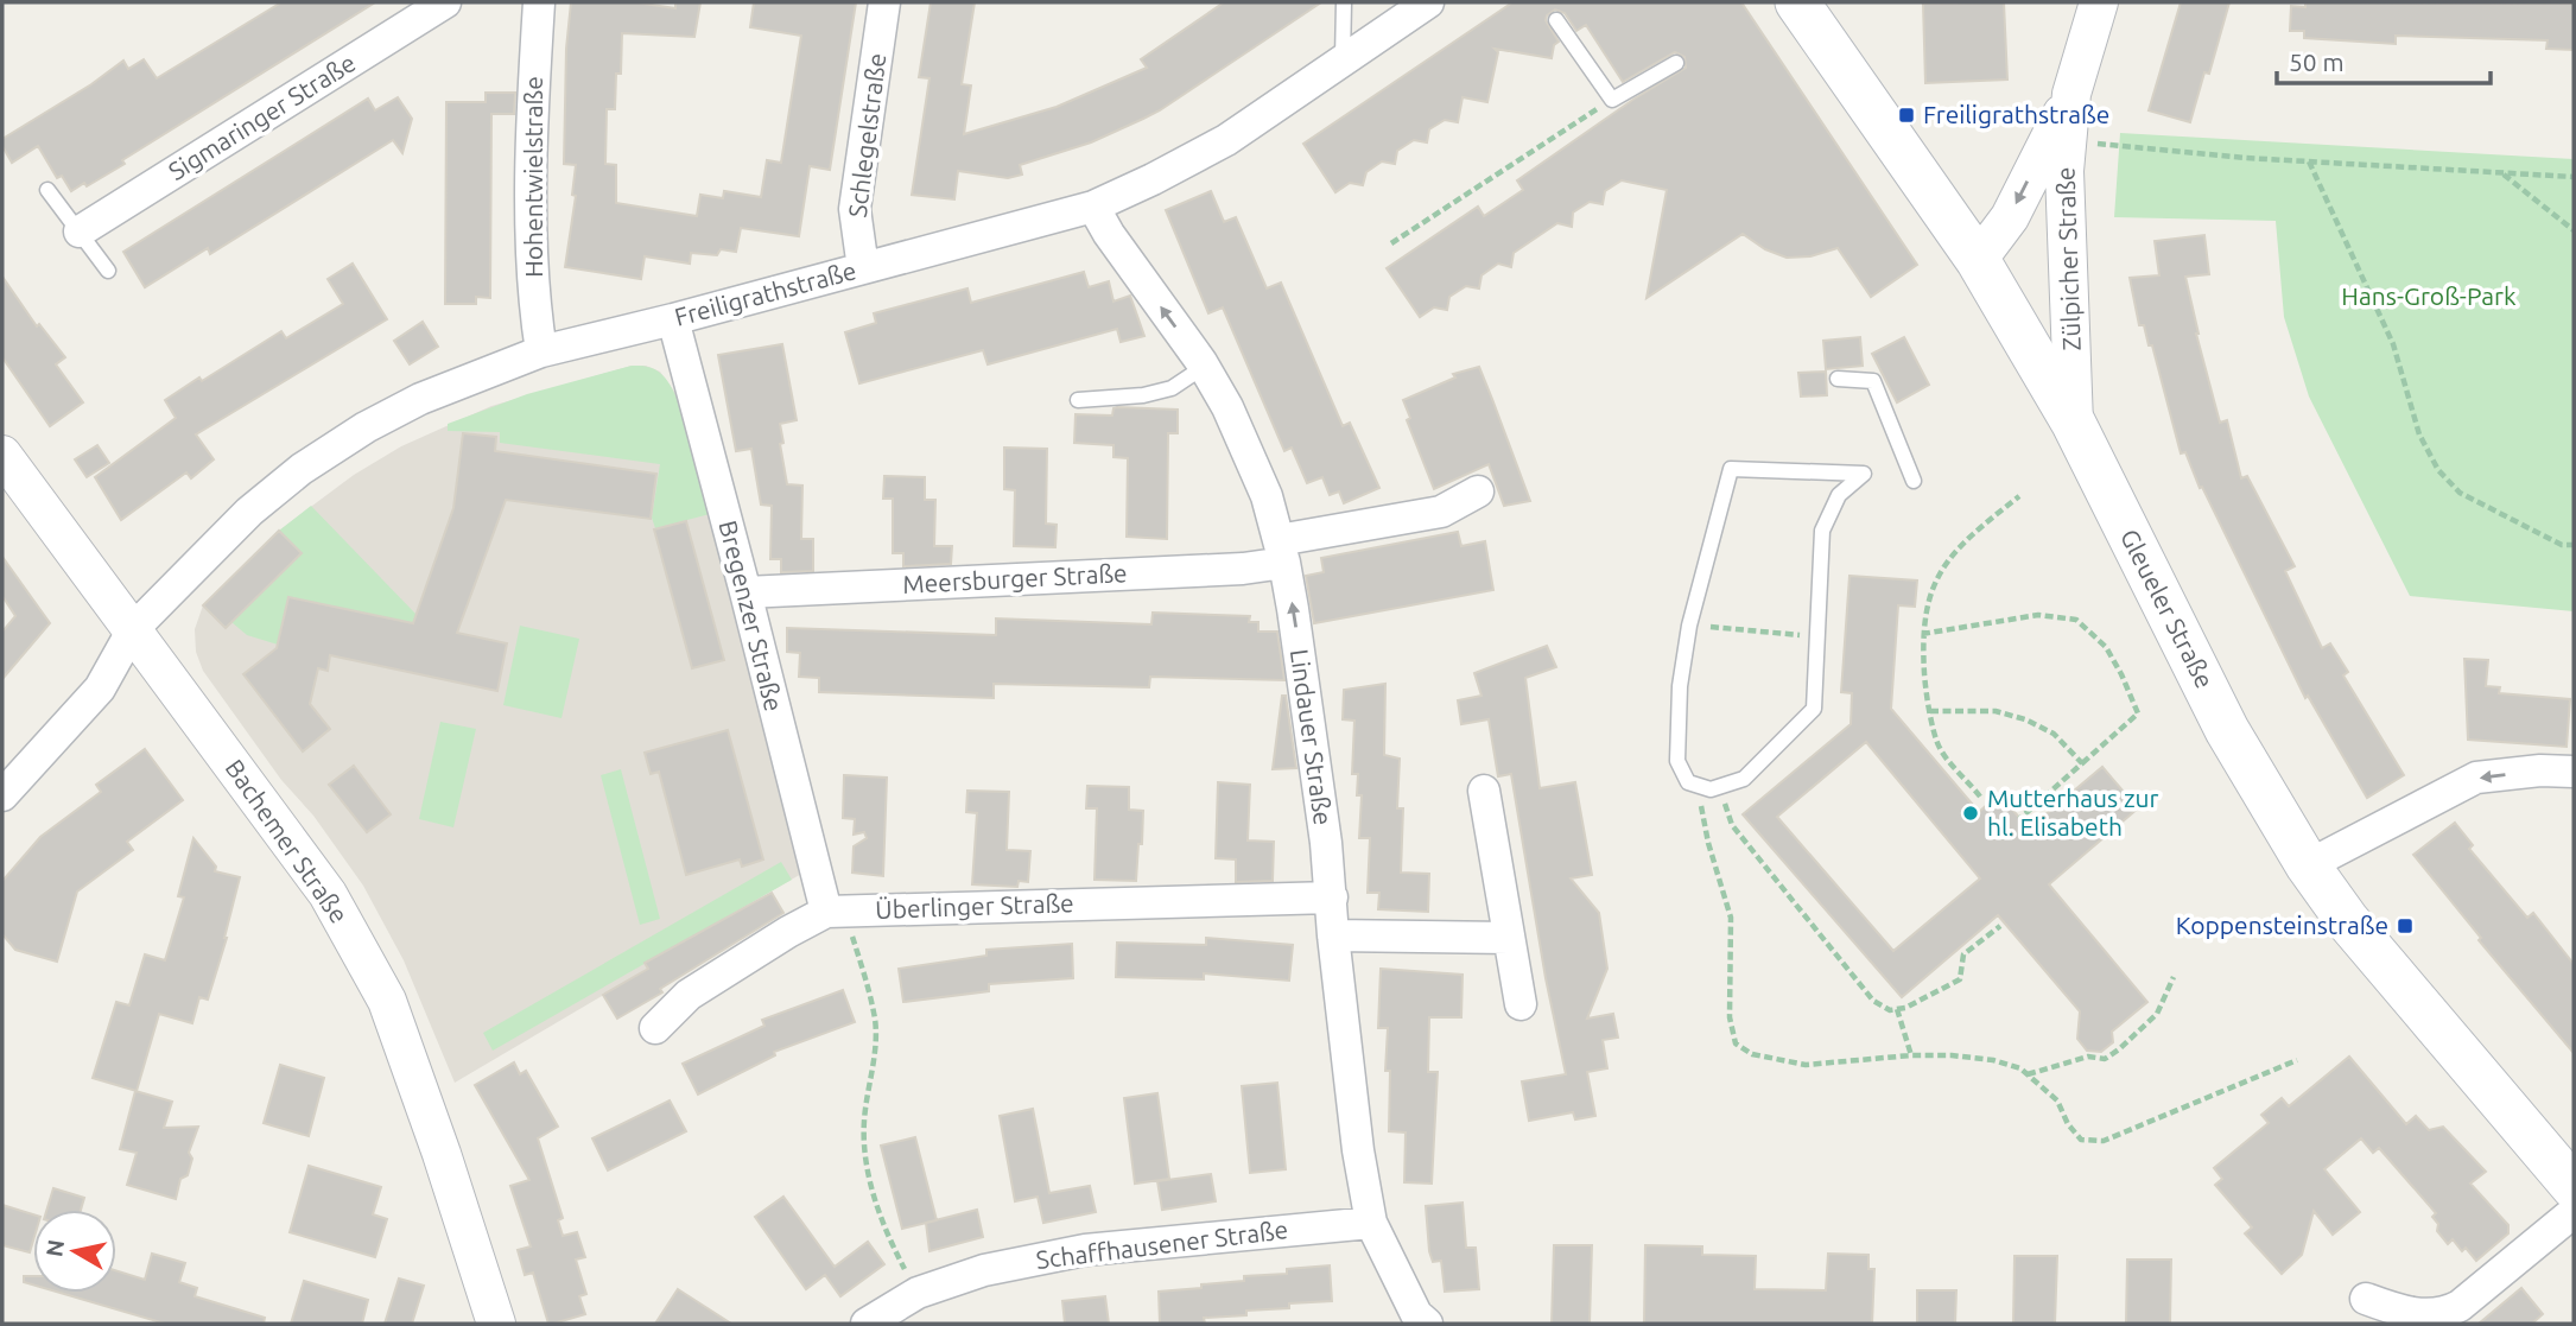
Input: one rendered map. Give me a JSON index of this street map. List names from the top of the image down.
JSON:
{
  "streets": {
    "main road": ["Gleueler Straße"],
    "street": [
      "Sigmaringer Straße",
      "Schlegelstraße",
      "Hohentwielstraße",
      "Zülpicher Straße",
      "Freiligrathstraße",
      "Meersburger Straße",
      "Bregenzer Straße",
      "Lindauer Straße",
      "Bachemer Straße",
      "Überlinger Straße",
      "Schaffhausener Straße"
    ]
  },
  "crossings": [
    ["Schlegelstraße", "Freiligrathstraße"],
    ["Hohentwielstraße", "Freiligrathstraße"],
    ["Zülpicher Straße", "Gleueler Straße"],
    ["Freiligrathstraße", "Bregenzer Straße"],
    ["Freiligrathstraße", "Lindauer Straße"],
    ["Freiligrathstraße", "Bachemer Straße"],
    ["Meersburger Straße", "Bregenzer Straße"],
    ["Meersburger Straße", "Lindauer Straße"],
    ["Bregenzer Straße", "Überlinger Straße"],
    ["Lindauer Straße", "Überlinger Straße"],
    ["Lindauer Straße", "Schaffhausener Straße"]
  ],
  "one_way": ["Lindauer Straße"],
  "parks": ["Hans-Groß-Park"],
  "places": {
    "transit": ["Freiligrathstraße", "Koppensteinstraße"],
    "other": ["Mutterhaus zur hl. Elisabeth"]
  },
  "scale_bar": "50 m",
  "north": "left"
}
